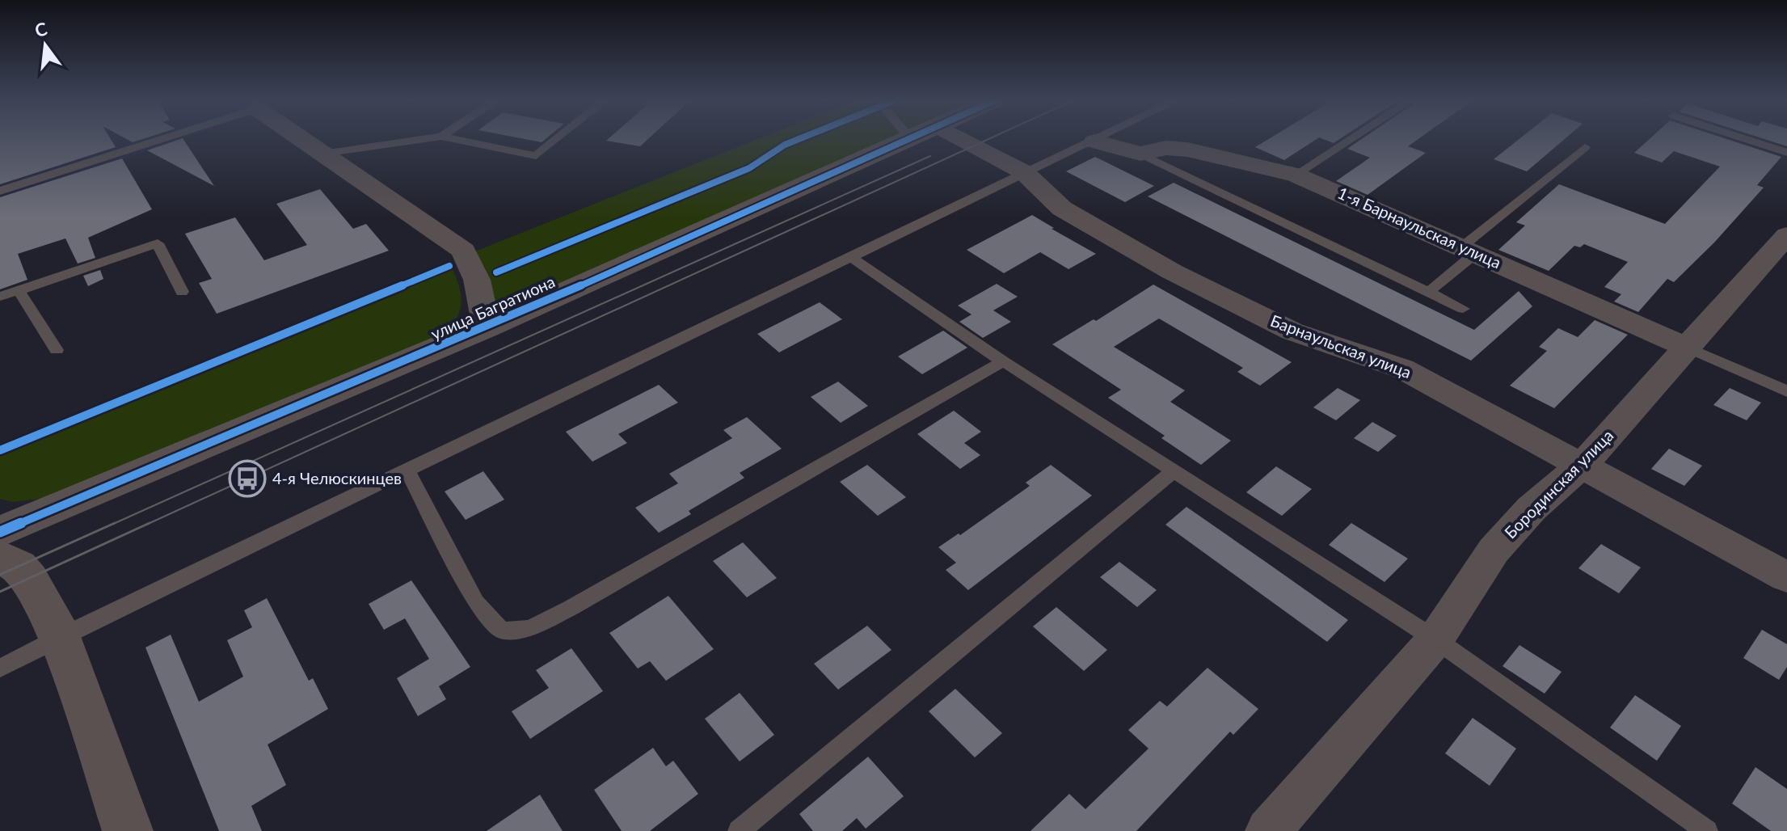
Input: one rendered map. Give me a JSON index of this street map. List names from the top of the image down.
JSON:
{
  "streets": {
    "street": [
      "1-я Барнаульская улица",
      "улица Багратиона",
      "Барнаульская улица",
      "Бородинская улица"
    ]
  },
  "crossings": [
    ["1-я Барнаульская улица", "Бородинская улица"],
    ["Барнаульская улица", "Бородинская улица"]
  ],
  "places": {
    "bus stop": ["4-я Челюскинцев"]
  },
  "north": "top"
}
